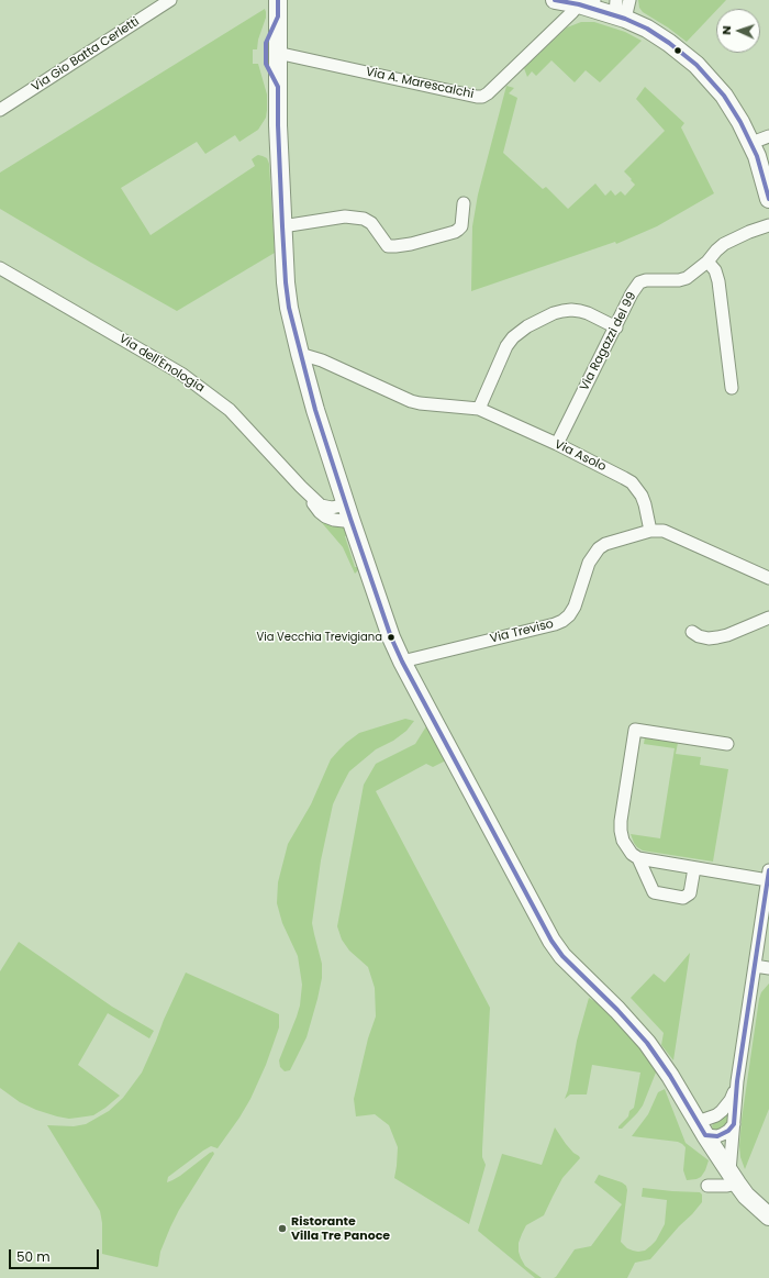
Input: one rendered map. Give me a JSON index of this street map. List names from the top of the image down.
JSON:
{
  "streets": {
    "street": [
      "Via Gio Batta Cerletti",
      "Via A. Marescalchi",
      "Via Ragazzi del 99",
      "Via dell'Enologia",
      "Via Asolo",
      "Via Treviso"
    ]
  },
  "crossings": [
    ["Via Ragazzi del 99", "Via Asolo"],
    ["Via Asolo", "Via Treviso"]
  ],
  "places": ["Via Vecchia Trevigiana", "Ristorante Villa Tre Panoce"],
  "scale_bar": "50 m",
  "north": "left"
}
